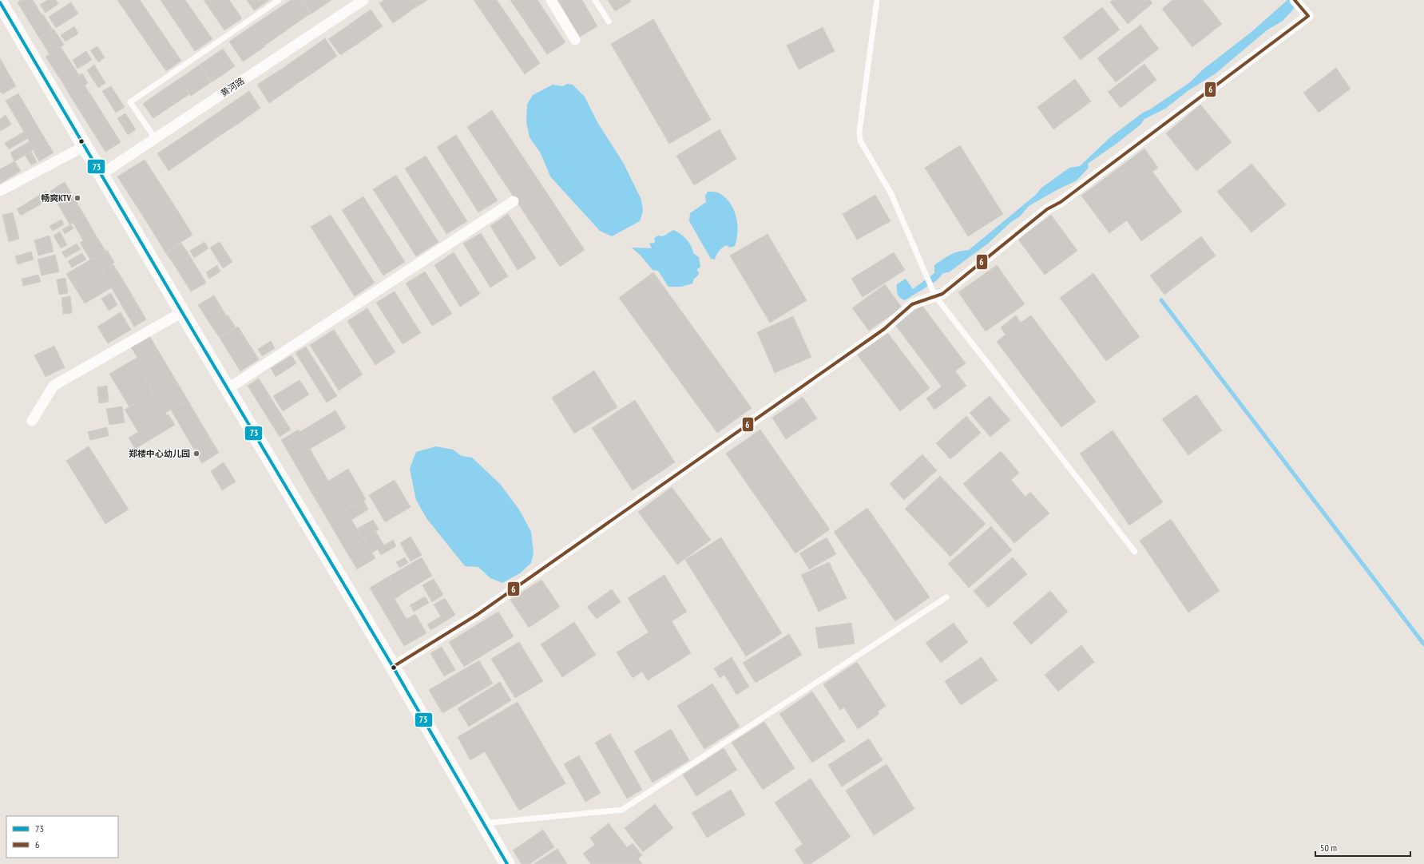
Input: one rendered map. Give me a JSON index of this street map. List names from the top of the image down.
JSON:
{
  "streets": {
    "street": ["黄河路"]
  },
  "places": ["畅爽KTV", "郑楼中心幼儿园"],
  "lines": ["transit line 6", "transit line 73"],
  "legend": ["73", "6"],
  "scale_bar": "50 m"
}
